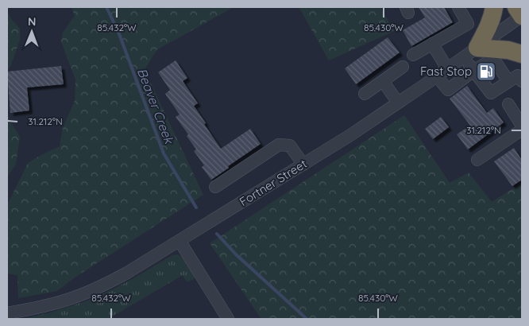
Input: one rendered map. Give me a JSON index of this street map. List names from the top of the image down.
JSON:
{
  "streets": {
    "street": ["Fortner Street"]
  },
  "water": ["Beaver Creek"],
  "places": {
    "fuel station": ["Fast Stop"]
  },
  "north": "top",
  "coordinates": ["85.432°W", "85.430°W", "31.212°N"]
}
